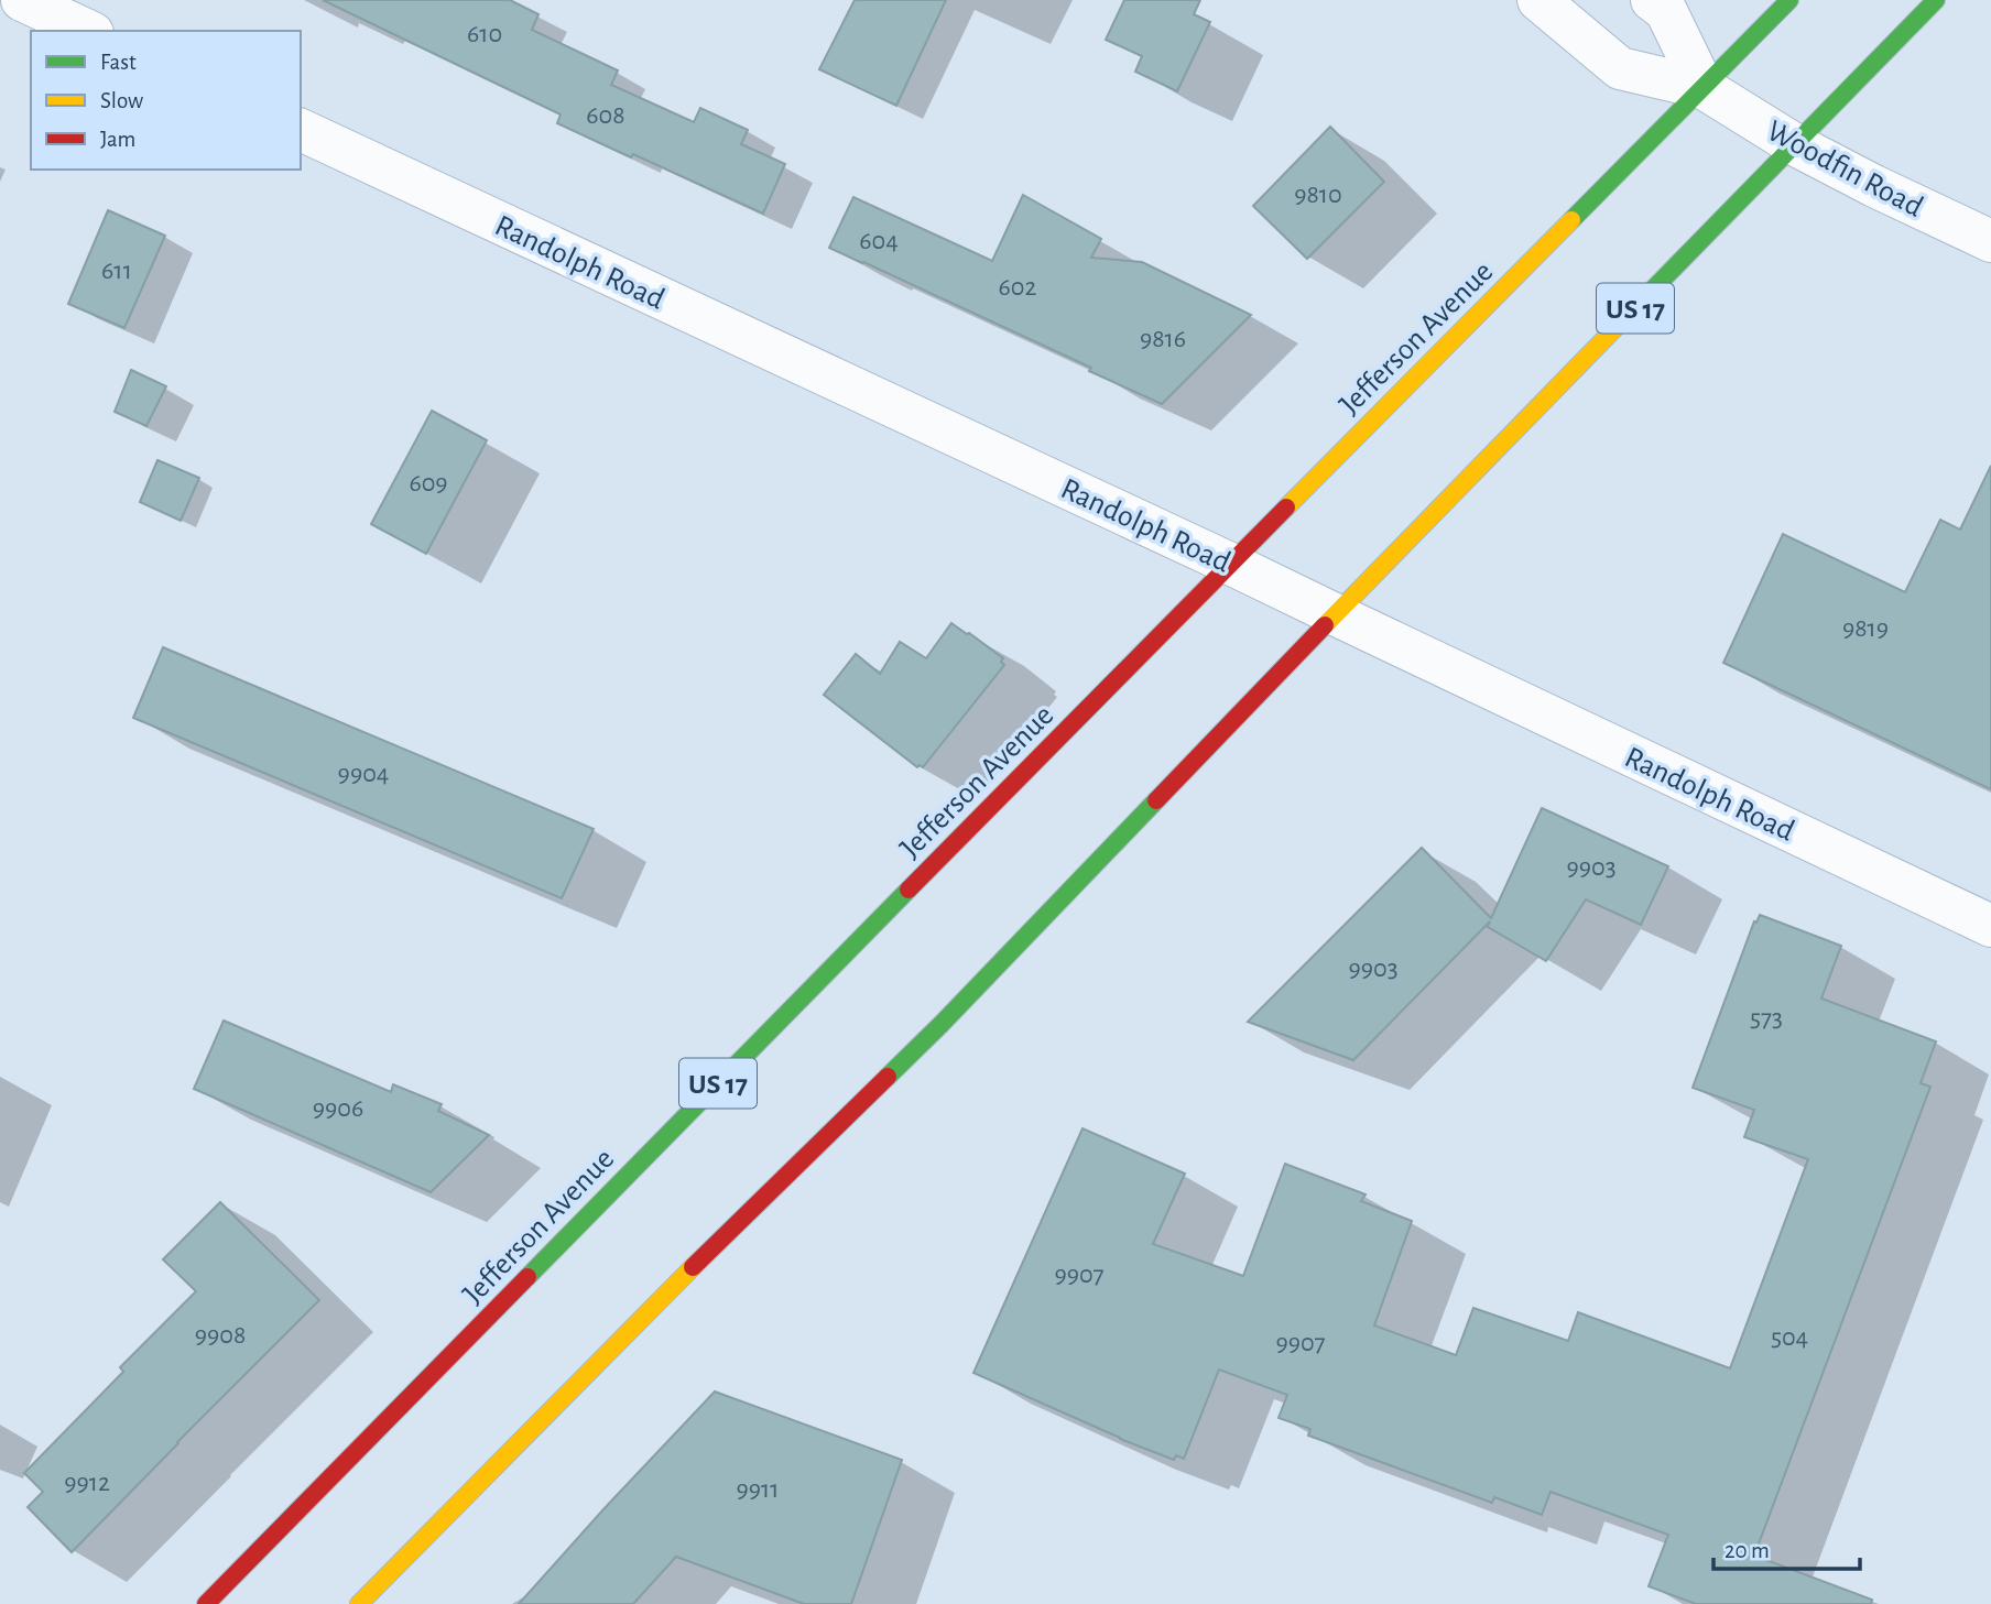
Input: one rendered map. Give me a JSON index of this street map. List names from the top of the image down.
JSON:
{
  "streets": {
    "main road": ["US 17", "Jefferson Avenue"],
    "street": ["Woodfin Road", "Randolph Road"]
  },
  "crossings": [
    ["Woodfin Road", "US 17"],
    ["Woodfin Road", "Jefferson Avenue"],
    ["Randolph Road", "US 17"],
    ["Randolph Road", "Jefferson Avenue"]
  ],
  "house_numbers": [
    "610",
    "608",
    "9810",
    "604",
    "611",
    "602",
    "9816",
    "609",
    "9819",
    "9904",
    "9903",
    "9903",
    "573",
    "9906",
    "9907",
    "9908",
    "504",
    "9907",
    "9912",
    "9911"
  ],
  "legend": ["Fast", "Slow", "Jam"],
  "scale_bar": "20 m"
}
